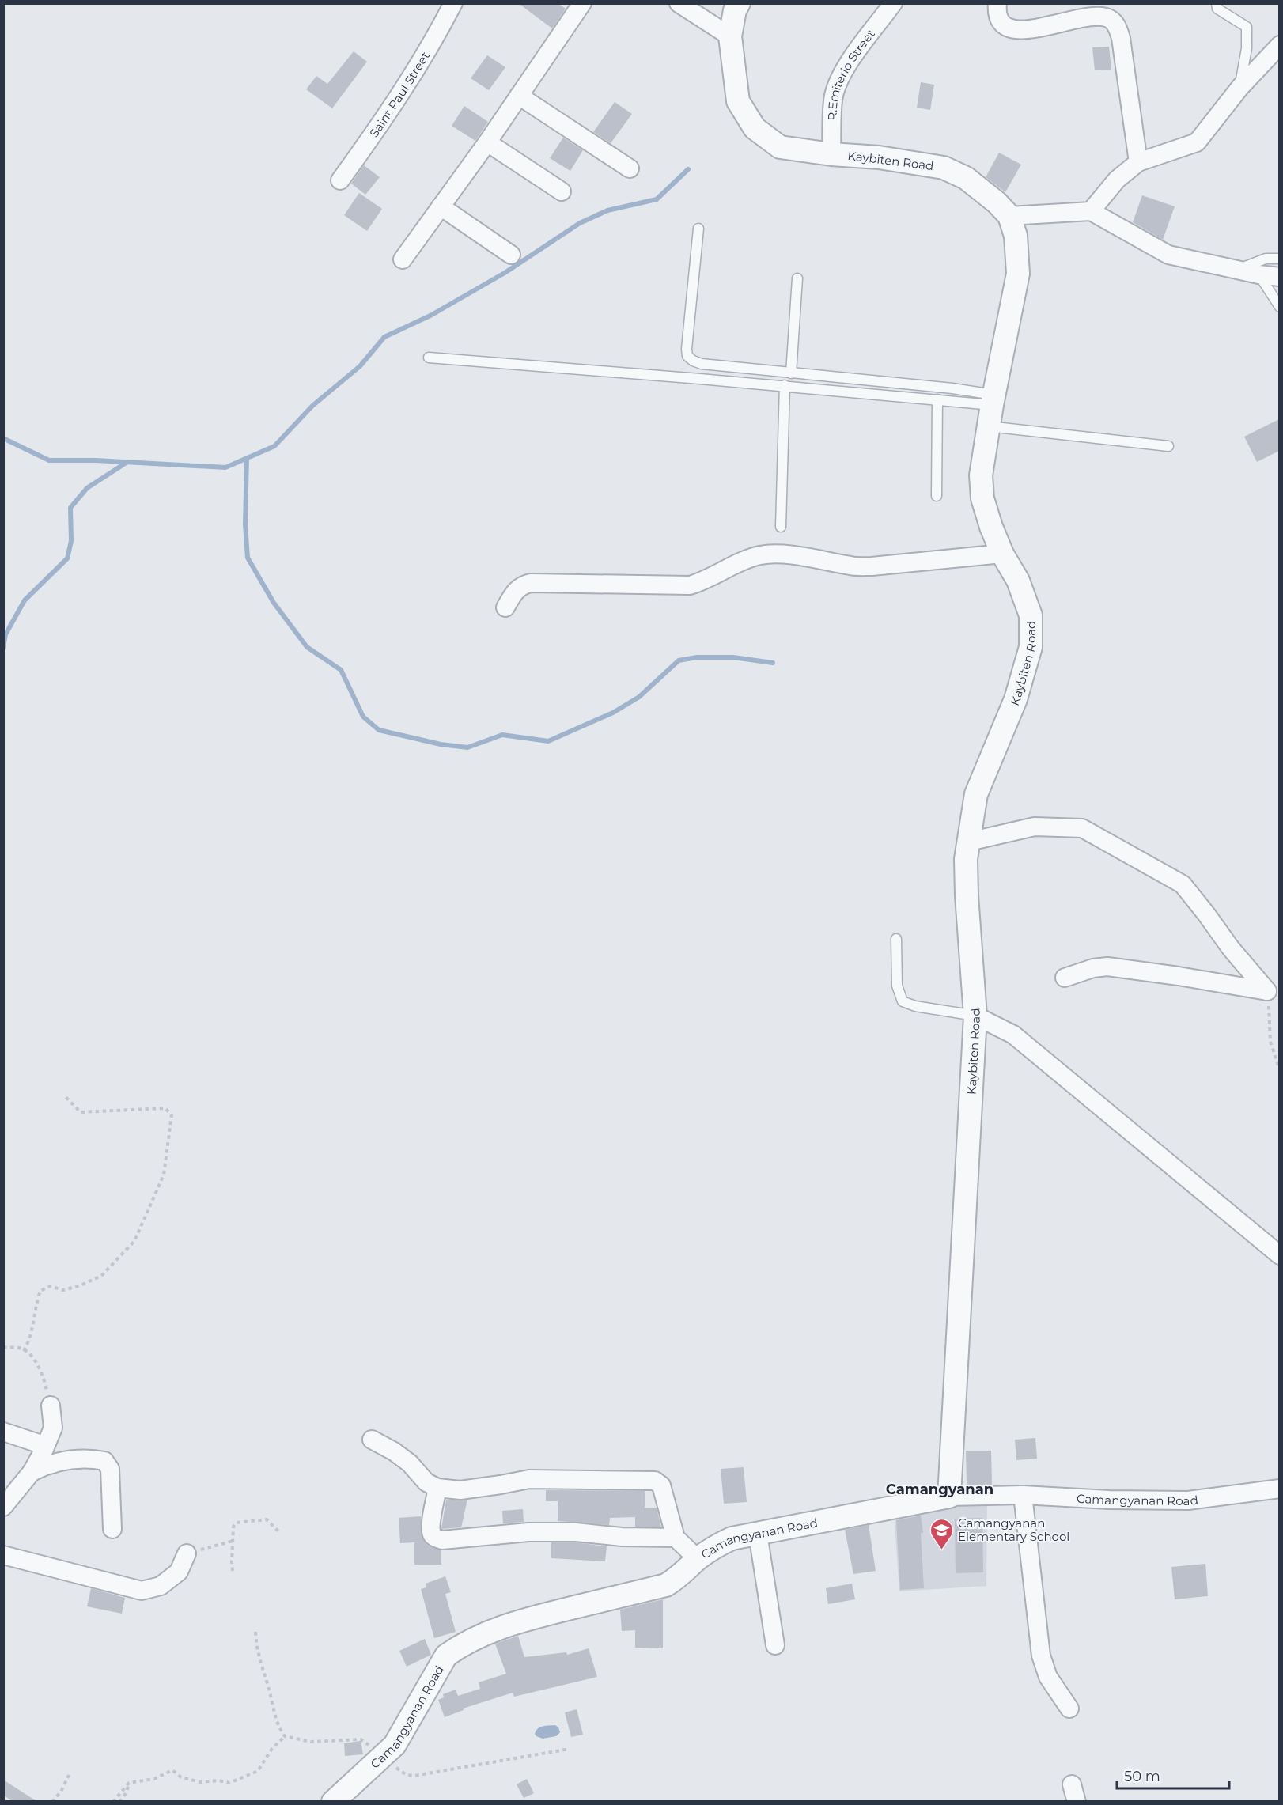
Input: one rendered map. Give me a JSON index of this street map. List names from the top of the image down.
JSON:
{
  "streets": {
    "street": [
      "R.Emiterio Street",
      "Saint Paul Street",
      "Kaybiten Road",
      "Camangyanan Road"
    ]
  },
  "crossings": [
    ["R.Emiterio Street", "Kaybiten Road"],
    ["Kaybiten Road", "Camangyanan Road"]
  ],
  "districts": ["Camangyanan"],
  "places": {
    "school or university": ["Camangyanan Elementary School"]
  },
  "scale_bar": "50 m"
}
